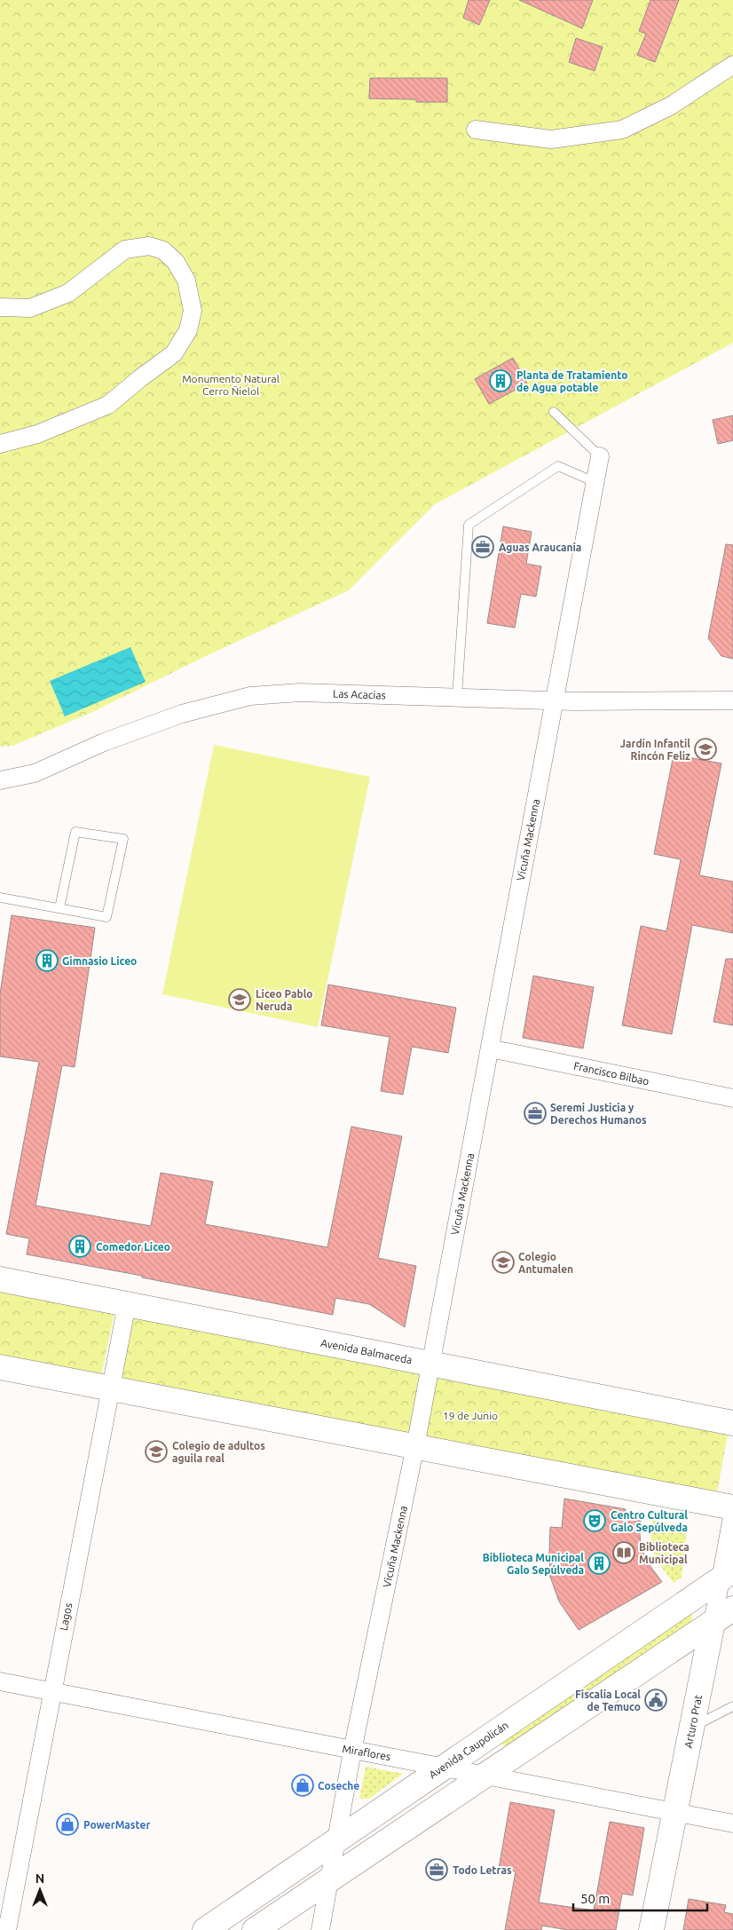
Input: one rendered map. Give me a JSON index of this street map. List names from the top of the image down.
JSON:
{
  "streets": {
    "main road": ["Avenida Balmaceda", "Arturo Prat", "Avenida Caupolicán"],
    "street": [
      "Las Acacias",
      "Vicuña Mackenna",
      "Francisco Bilbao",
      "Lagos",
      "Miraflores"
    ]
  },
  "crossings": [
    ["Las Acacias", "Vicuña Mackenna"],
    ["Vicuña Mackenna", "Francisco Bilbao"],
    ["Vicuña Mackenna", "Avenida Balmaceda"],
    ["Vicuña Mackenna", "Avenida Caupolicán"],
    ["Vicuña Mackenna", "Miraflores"],
    ["Avenida Balmaceda", "Lagos"],
    ["Lagos", "Miraflores"],
    ["Arturo Prat", "Avenida Caupolicán"],
    ["Arturo Prat", "Miraflores"],
    ["Avenida Caupolicán", "Miraflores"]
  ],
  "parks": ["Monumento Natural Cerro Ñielol", "19 de Junio"],
  "places": {
    "building": [
      "Planta de Tratamiento de Agua potable",
      "Gimnasio Liceo",
      "Comedor Liceo",
      "Biblioteca Municipal Galo Sepúlveda"
    ],
    "office": ["Aguas Araucanía", "Seremi Justicia y Derechos Humanos", "Todo Letras"],
    "school or university": [
      "Jardín Infantil Rincón Feliz",
      "Liceo Pablo Neruda",
      "Colegio Antumalen",
      "Colegio de adultos aguila real"
    ],
    "theatre": ["Centro Cultural Galo Sepúlveda"],
    "library": ["Biblioteca Municipal"],
    "public building": ["Fiscalía Local de Temuco"],
    "shop": ["Coseche", "PowerMaster"]
  },
  "scale_bar": "50 m",
  "north": "top"
}
